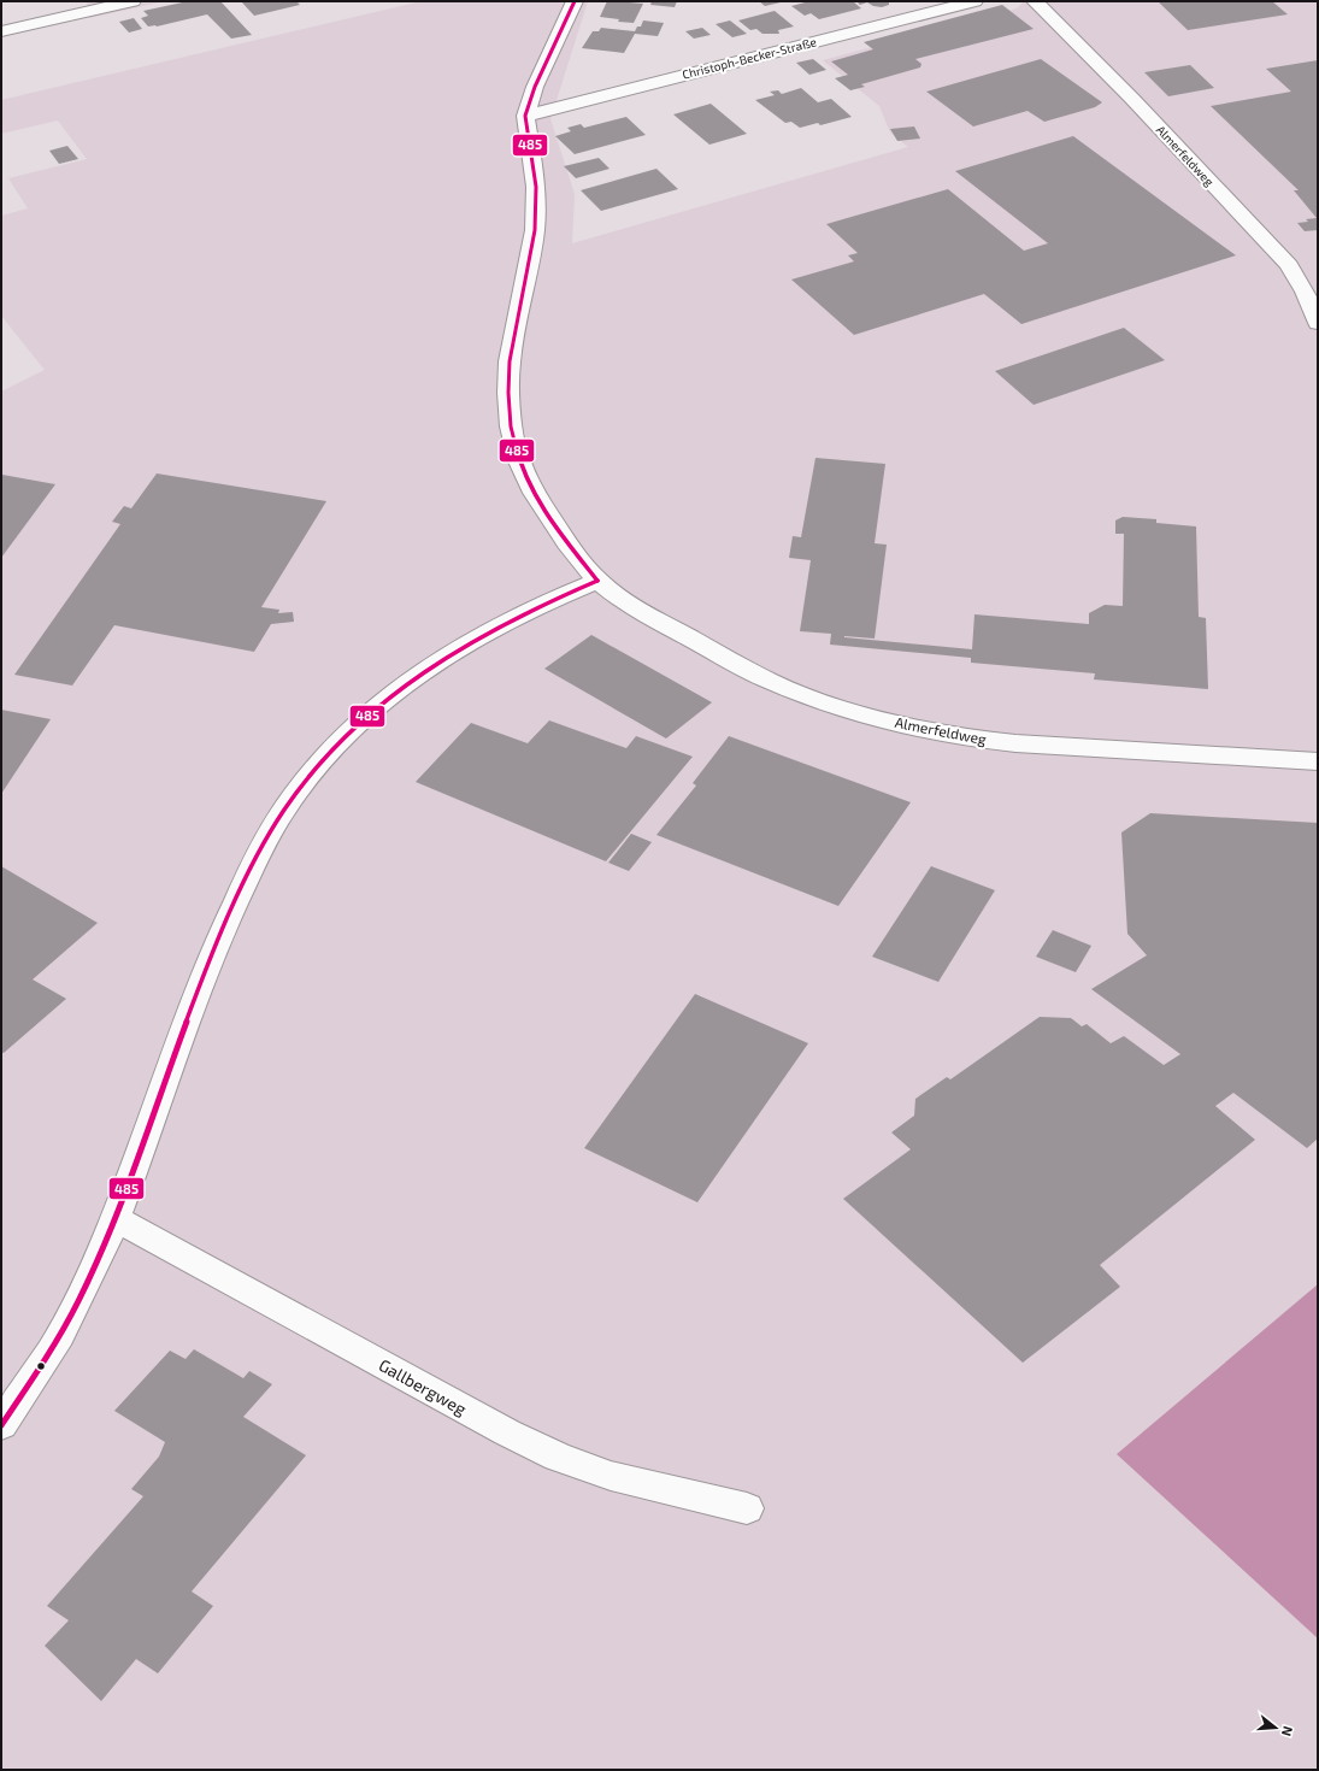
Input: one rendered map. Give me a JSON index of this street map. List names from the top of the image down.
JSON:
{
  "streets": {
    "street": ["Christoph-Becker-Straße", "Almerfeldweg", "Gallbergweg"]
  },
  "lines": ["transit line 485"],
  "north": "right"
}
